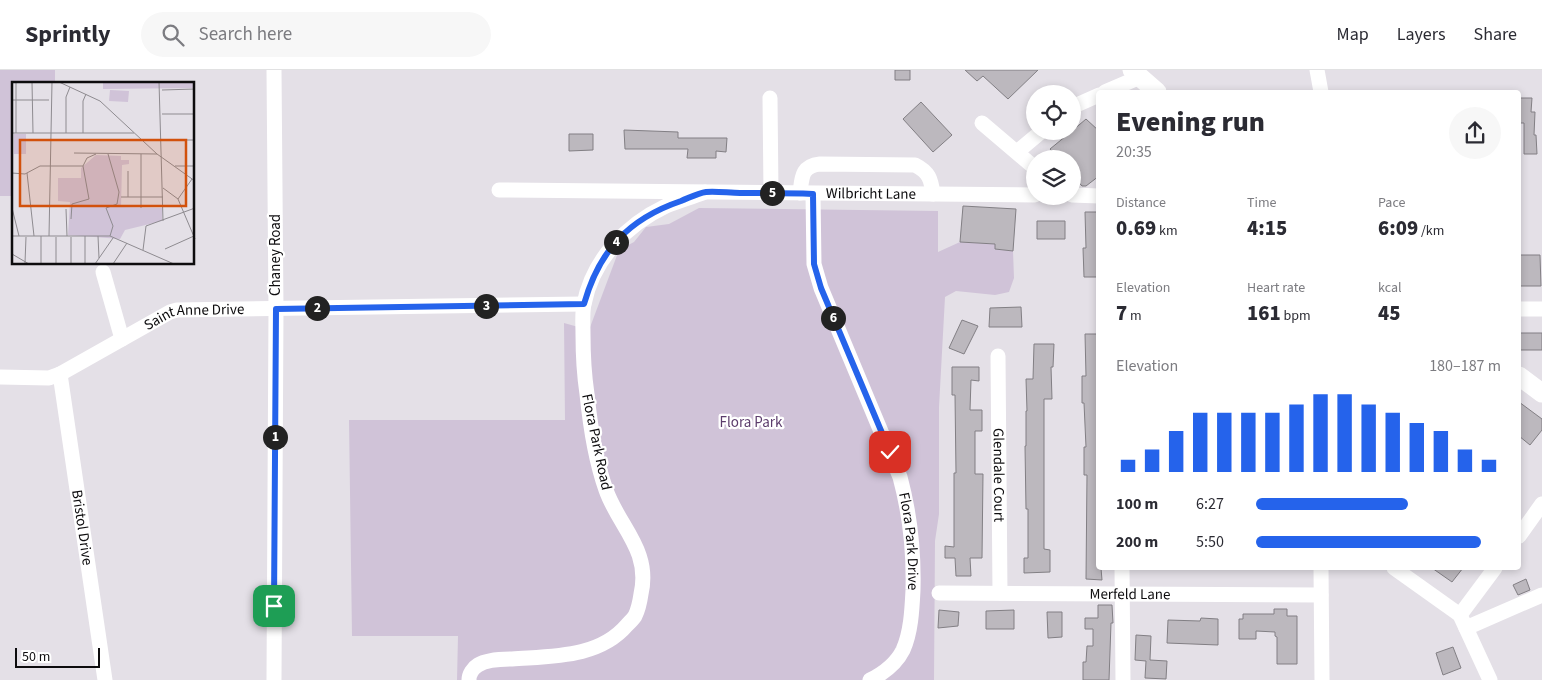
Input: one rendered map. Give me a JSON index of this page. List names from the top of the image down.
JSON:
{
  "streets": {
    "street": [
      "Wilbricht Lane",
      "Chaney Road",
      "Saint Anne Drive",
      "Flora Park Road",
      "Glendale Court",
      "Bristol Drive",
      "Flora Park Drive",
      "Merfeld Lane"
    ]
  },
  "crossings": [
    ["Wilbricht Lane", "Flora Park Road"],
    ["Wilbricht Lane", "Flora Park Drive"],
    ["Chaney Road", "Saint Anne Drive"],
    ["Saint Anne Drive", "Flora Park Road"],
    ["Saint Anne Drive", "Bristol Drive"],
    ["Glendale Court", "Merfeld Lane"]
  ],
  "parks": ["Flora Park"],
  "scale_bar": "50 m",
  "page": {
    "header": "Sprintly",
    "search": "Search here",
    "nav": ["Map", "Layers", "Share"],
    "heading": ["Evening run", "20:35"],
    "stats": [
      ["Distance", "0.69 km"],
      ["Time", "4:15"],
      ["Pace", "6:09 /km"],
      ["Elevation", "7 m"],
      ["Heart rate", "161 bpm"],
      ["kcal", "45"]
    ],
    "pins": [
      "5",
      "4",
      "3",
      "2",
      "6",
      "1"
    ],
    "chart": ["Elevation", "180–187 m"],
    "list": [
      {
        "name": "100 m",
        "note": "6:27"
      },
      {
        "name": "200 m",
        "note": "5:50"
      }
    ],
    "scale": "50 m"
  }
}
